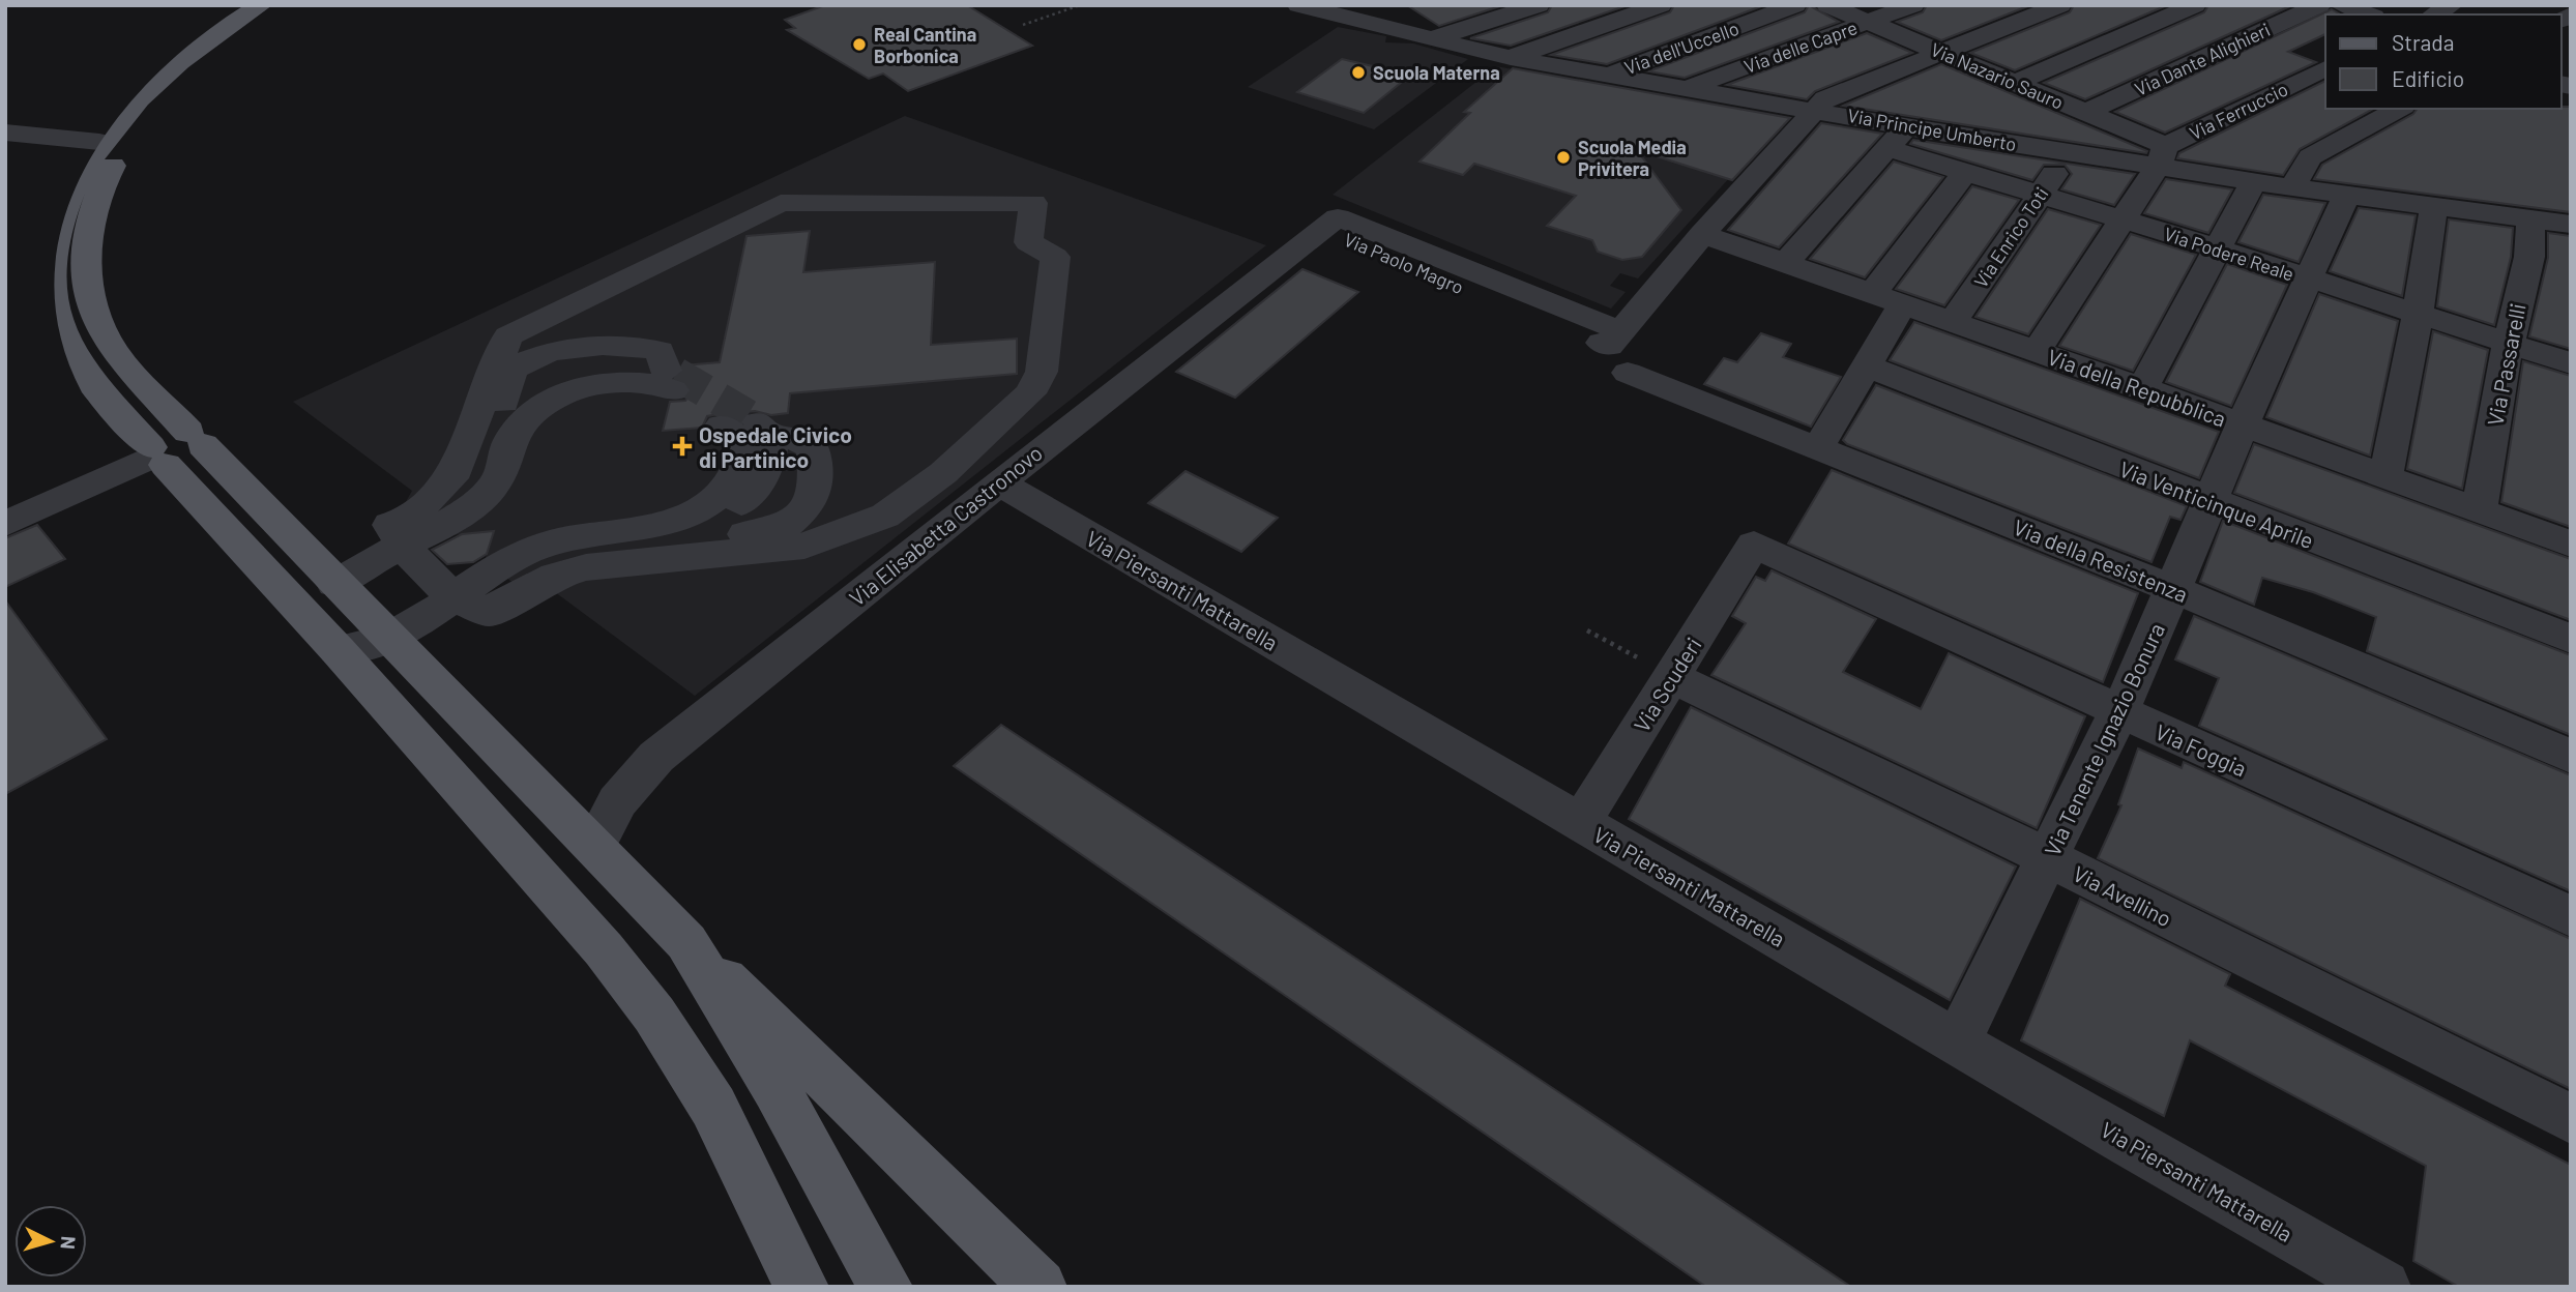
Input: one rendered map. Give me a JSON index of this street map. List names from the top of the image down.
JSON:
{
  "streets": {
    "street": [
      "Via delle Capre",
      "Via dell'Uccello",
      "Via Dante Alighieri",
      "Via Nazario Sauro",
      "Via Ferruccio",
      "Via Principe Umberto",
      "Via Enrico Toti",
      "Via Podere Reale",
      "Via Paolo Magro",
      "Via Passarelli",
      "Via della Repubblica",
      "Via Venticinque Aprile",
      "Via Elisabetta Castronovo",
      "Via della Resistenza",
      "Via Piersanti Mattarella",
      "Via Scuderi",
      "Via Tenente Ignazio Bonura",
      "Via Foggia",
      "Via Avellino"
    ]
  },
  "crossings": [
    ["Via delle Capre", "Via Nazario Sauro"],
    ["Via delle Capre", "Via Principe Umberto"],
    ["Via dell'Uccello", "Via Principe Umberto"],
    ["Via Dante Alighieri", "Via Nazario Sauro"],
    ["Via Nazario Sauro", "Via Ferruccio"],
    ["Via Nazario Sauro", "Via Principe Umberto"],
    ["Via Ferruccio", "Via Principe Umberto"],
    ["Via Principe Umberto", "Via Enrico Toti"],
    ["Via Principe Umberto", "Via Podere Reale"],
    ["Via Principe Umberto", "Via Passarelli"],
    ["Via Principe Umberto", "Via Tenente Ignazio Bonura"],
    ["Via Enrico Toti", "Via Podere Reale"],
    ["Via Enrico Toti", "Via della Repubblica"],
    ["Via Podere Reale", "Via Passarelli"],
    ["Via Podere Reale", "Via Tenente Ignazio Bonura"],
    ["Via Paolo Magro", "Via Elisabetta Castronovo"],
    ["Via Paolo Magro", "Via della Resistenza"],
    ["Via Passarelli", "Via della Repubblica"],
    ["Via della Repubblica", "Via Tenente Ignazio Bonura"],
    ["Via Venticinque Aprile", "Via Tenente Ignazio Bonura"],
    ["Via Elisabetta Castronovo", "Via Piersanti Mattarella"],
    ["Via della Resistenza", "Via Tenente Ignazio Bonura"],
    ["Via Piersanti Mattarella", "Via Scuderi"],
    ["Via Piersanti Mattarella", "Via Tenente Ignazio Bonura"],
    ["Via Scuderi", "Via Foggia"],
    ["Via Scuderi", "Via Avellino"],
    ["Via Tenente Ignazio Bonura", "Via Foggia"],
    ["Via Tenente Ignazio Bonura", "Via Avellino"]
  ],
  "places": {
    "other": ["Real Cantina Borbonica", "Scuola Materna", "Scuola Media Privitera"],
    "health": ["Ospedale Civico di Partinico"]
  },
  "legend": ["Strada", "Edificio"],
  "north": "right"
}
